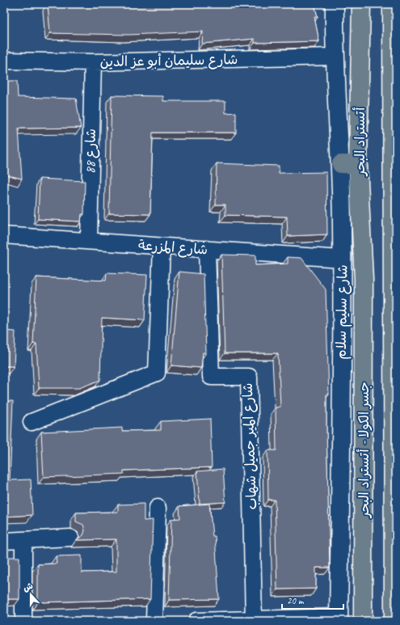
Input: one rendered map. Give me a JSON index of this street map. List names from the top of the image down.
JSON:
{
  "streets": {
    "highway": ["أتستراد البحر", "جسر الكولا - أتستراد البحر"],
    "main road": ["شارع سليم سلام"],
    "street": [
      "شارع سليمان أبو عز الدين",
      "شارع 88",
      "شارع المزرعة",
      "شارع المير جميل شهاب"
    ]
  },
  "crossings": [
    ["شارع سليمان أبو عز الدين", "شارع 88"],
    ["شارع سليمان أبو عز الدين", "شارع سليم سلام"],
    ["أتستراد البحر", "جسر الكولا - أتستراد البحر"],
    ["شارع 88", "شارع المزرعة"],
    ["شارع المزرعة", "شارع سليم سلام"],
    ["شارع المزرعة", "شارع المير جميل شهاب"]
  ],
  "scale_bar": "20 m",
  "north": "top"
}
